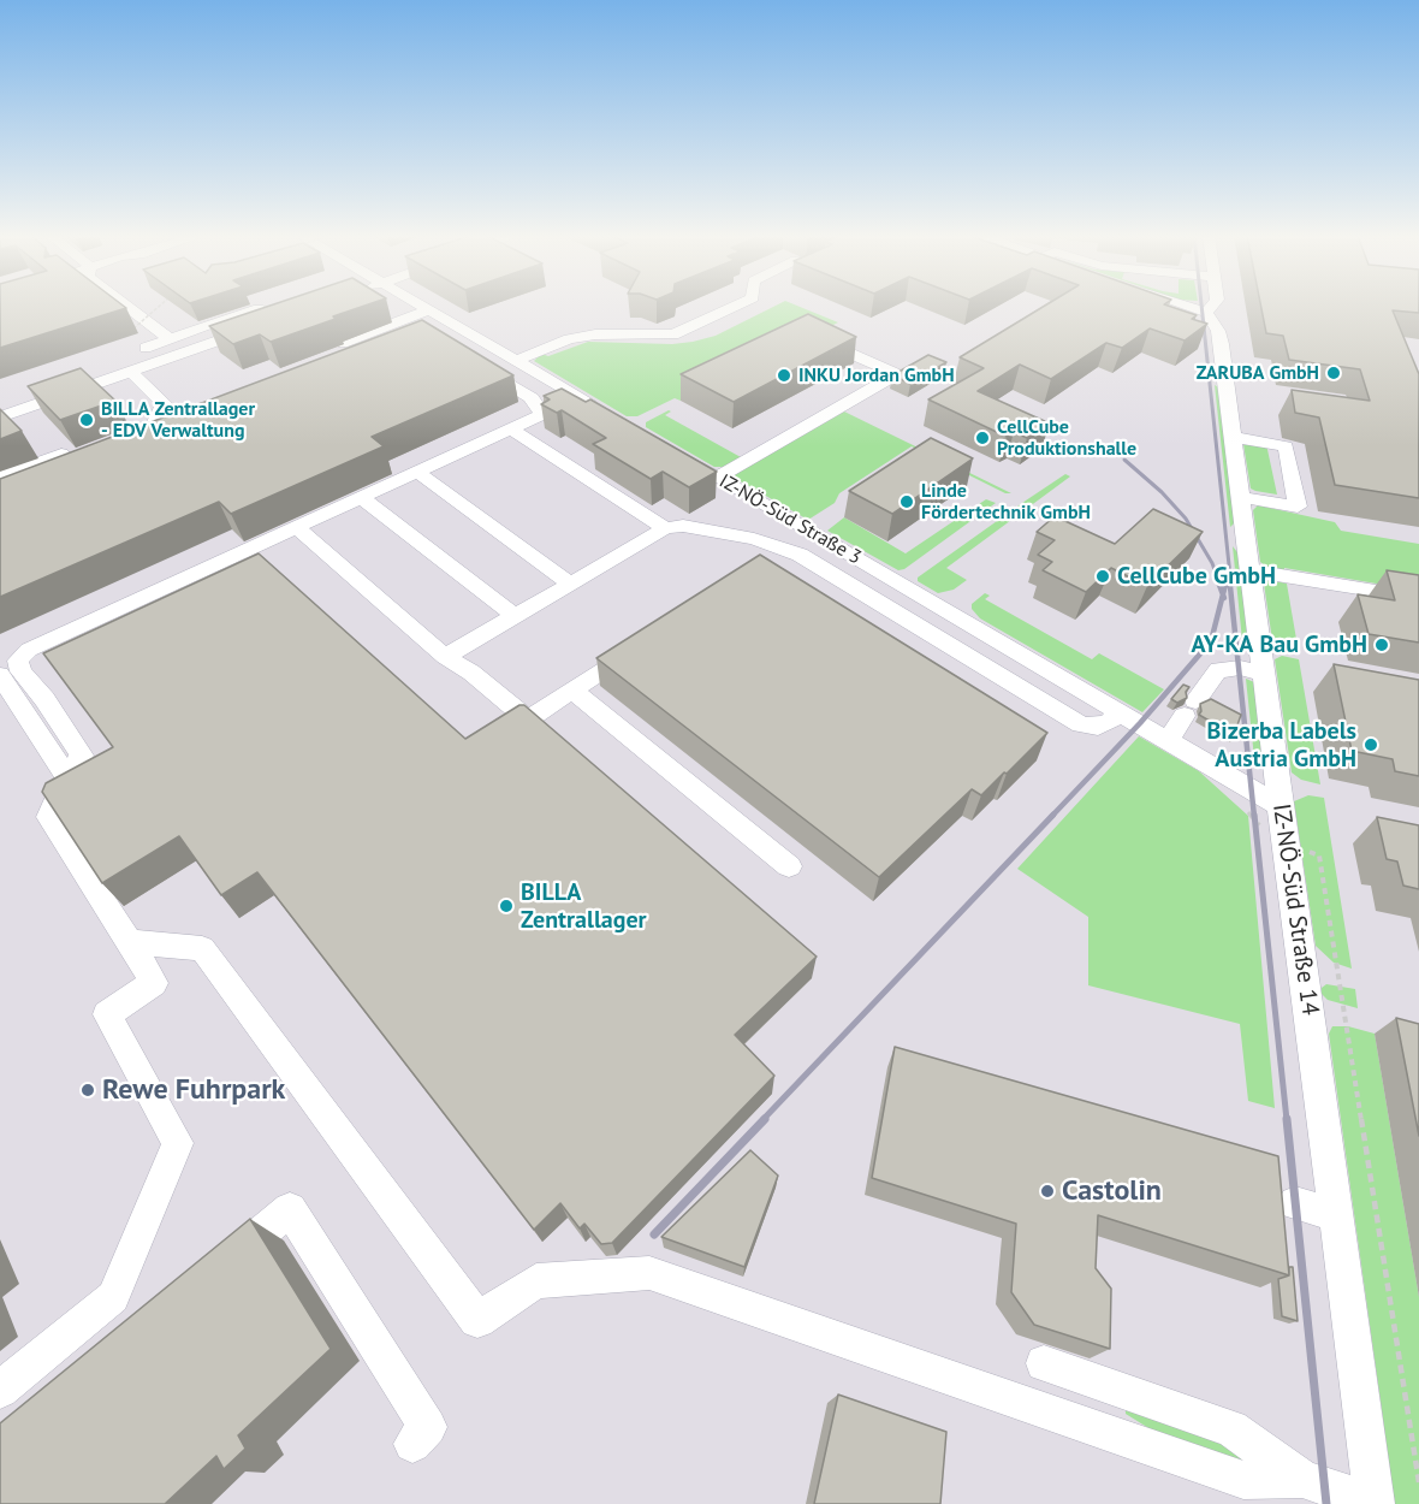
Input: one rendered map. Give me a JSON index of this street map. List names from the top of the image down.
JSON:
{
  "streets": {
    "street": ["IZ-NÖ-Süd Straße 3", "IZ-NÖ-Süd Straße 14"]
  },
  "crossings": [
    ["IZ-NÖ-Süd Straße 3", "IZ-NÖ-Süd Straße 14"]
  ],
  "places": [
    "ZARUBA GmbH",
    "INKU Jordan GmbH",
    "BILLA Zentrallager - EDV Verwaltung",
    "CellCube Produktionshalle",
    "Linde Fördertechnik GmbH",
    "CellCube GmbH",
    "AY-KA Bau GmbH",
    "Bizerba Labels Austria GmbH",
    "BILLA Zentrallager",
    "Rewe Fuhrpark",
    "Castolin"
  ]
}
